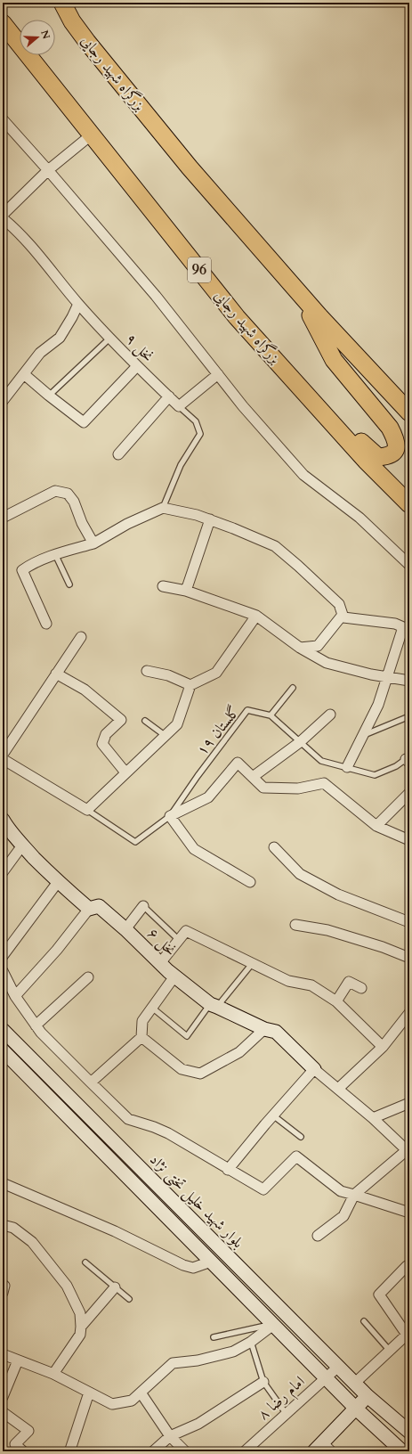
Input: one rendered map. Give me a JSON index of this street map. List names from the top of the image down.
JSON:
{
  "streets": {
    "highway": ["بزرگراه شهید رجایی", "96"],
    "street": [
      "نخل ۹",
      "نخل ۶",
      "بلوار شهید خلیل تختی نژاد",
      "امام رضا ۸"
    ],
    "lane": ["گلستان ۱۹"]
  },
  "crossings": [
    ["بلوار شهید خلیل تختی نژاد", "امام رضا ۸"]
  ],
  "north": "right"
}
